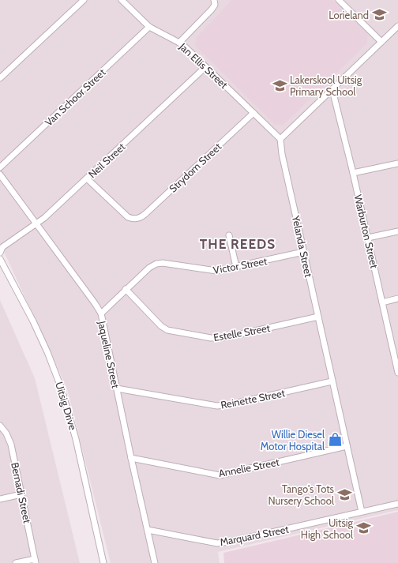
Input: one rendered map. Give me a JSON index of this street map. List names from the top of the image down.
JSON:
{
  "streets": {
    "street": [
      "Jan Ellis Street",
      "Van Schoor Street",
      "Neil Street",
      "Strydom Street",
      "Warburton Street",
      "Yelanda Street",
      "Victor Street",
      "Estelle Street",
      "Jaqueline Street",
      "Reinette Street",
      "Uitsig Drive",
      "Annelie Street",
      "Bernadi Street",
      "Marquard Street"
    ]
  },
  "crossings": [
    ["Jan Ellis Street", "Van Schoor Street"],
    ["Jan Ellis Street", "Neil Street"],
    ["Jan Ellis Street", "Strydom Street"],
    ["Jan Ellis Street", "Yelanda Street"],
    ["Neil Street", "Strydom Street"],
    ["Neil Street", "Jaqueline Street"],
    ["Yelanda Street", "Victor Street"],
    ["Yelanda Street", "Estelle Street"],
    ["Yelanda Street", "Reinette Street"],
    ["Yelanda Street", "Annelie Street"],
    ["Yelanda Street", "Marquard Street"],
    ["Victor Street", "Estelle Street"],
    ["Victor Street", "Jaqueline Street"],
    ["Jaqueline Street", "Reinette Street"],
    ["Jaqueline Street", "Annelie Street"],
    ["Jaqueline Street", "Marquard Street"]
  ],
  "districts": ["THE REEDS"],
  "places": {
    "school or university": [
      "Lorieland",
      "Lakerskool Uitsig Primary School",
      "Tango's Tots Nursery School",
      "Uitsig High School"
    ],
    "shop": ["Willie Diesel Motor Hospital"]
  }
}
